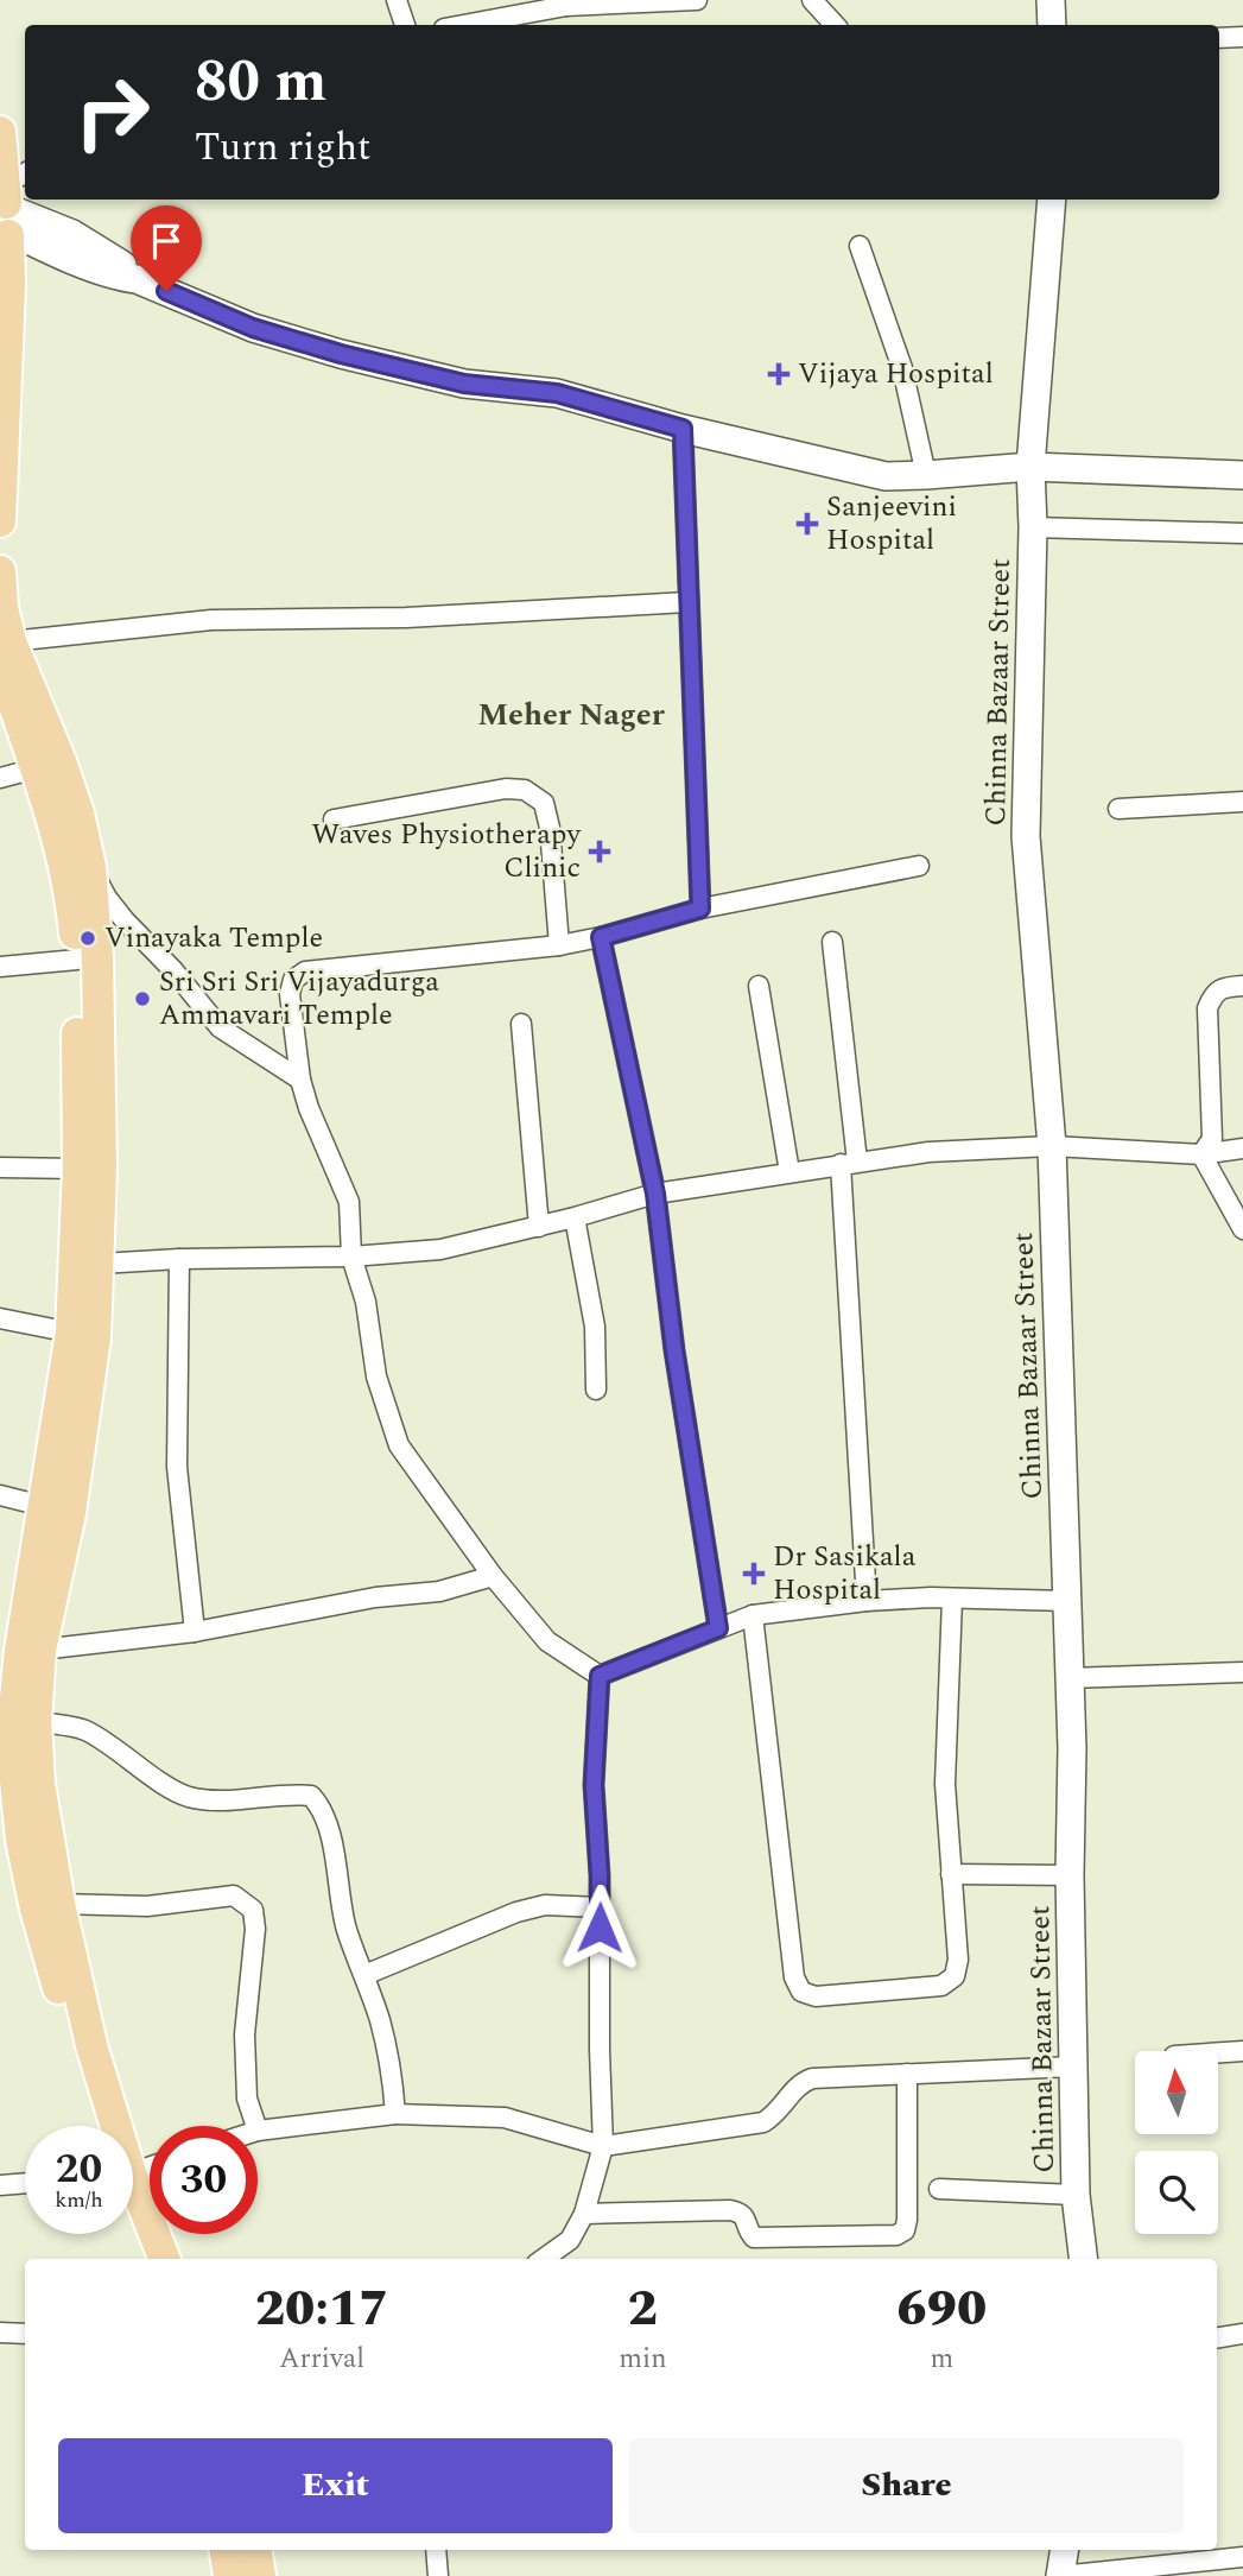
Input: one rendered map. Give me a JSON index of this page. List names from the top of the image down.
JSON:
{
  "streets": {
    "street": ["Chinna Bazaar Street"]
  },
  "districts": ["Meher Nager"],
  "places": {
    "health": [
      "Vijaya Hospital",
      "Sanjeevini Hospital",
      "Waves Physiotherapy Clinic",
      "Dr Sasikala Hospital"
    ],
    "other": ["Vinayaka Temple", "Sri Sri Sri Vijayadurga Ammavari Temple"]
  },
  "north": "top",
  "page": {
    "turn": ["80 m", "Turn right"],
    "speed": "20 km/h",
    "limit": "30",
    "eta": [
      "20:17",
      "Arrival",
      "2",
      "min",
      "690",
      "m"
    ],
    "buttons": ["Exit", "Share"]
  }
}
